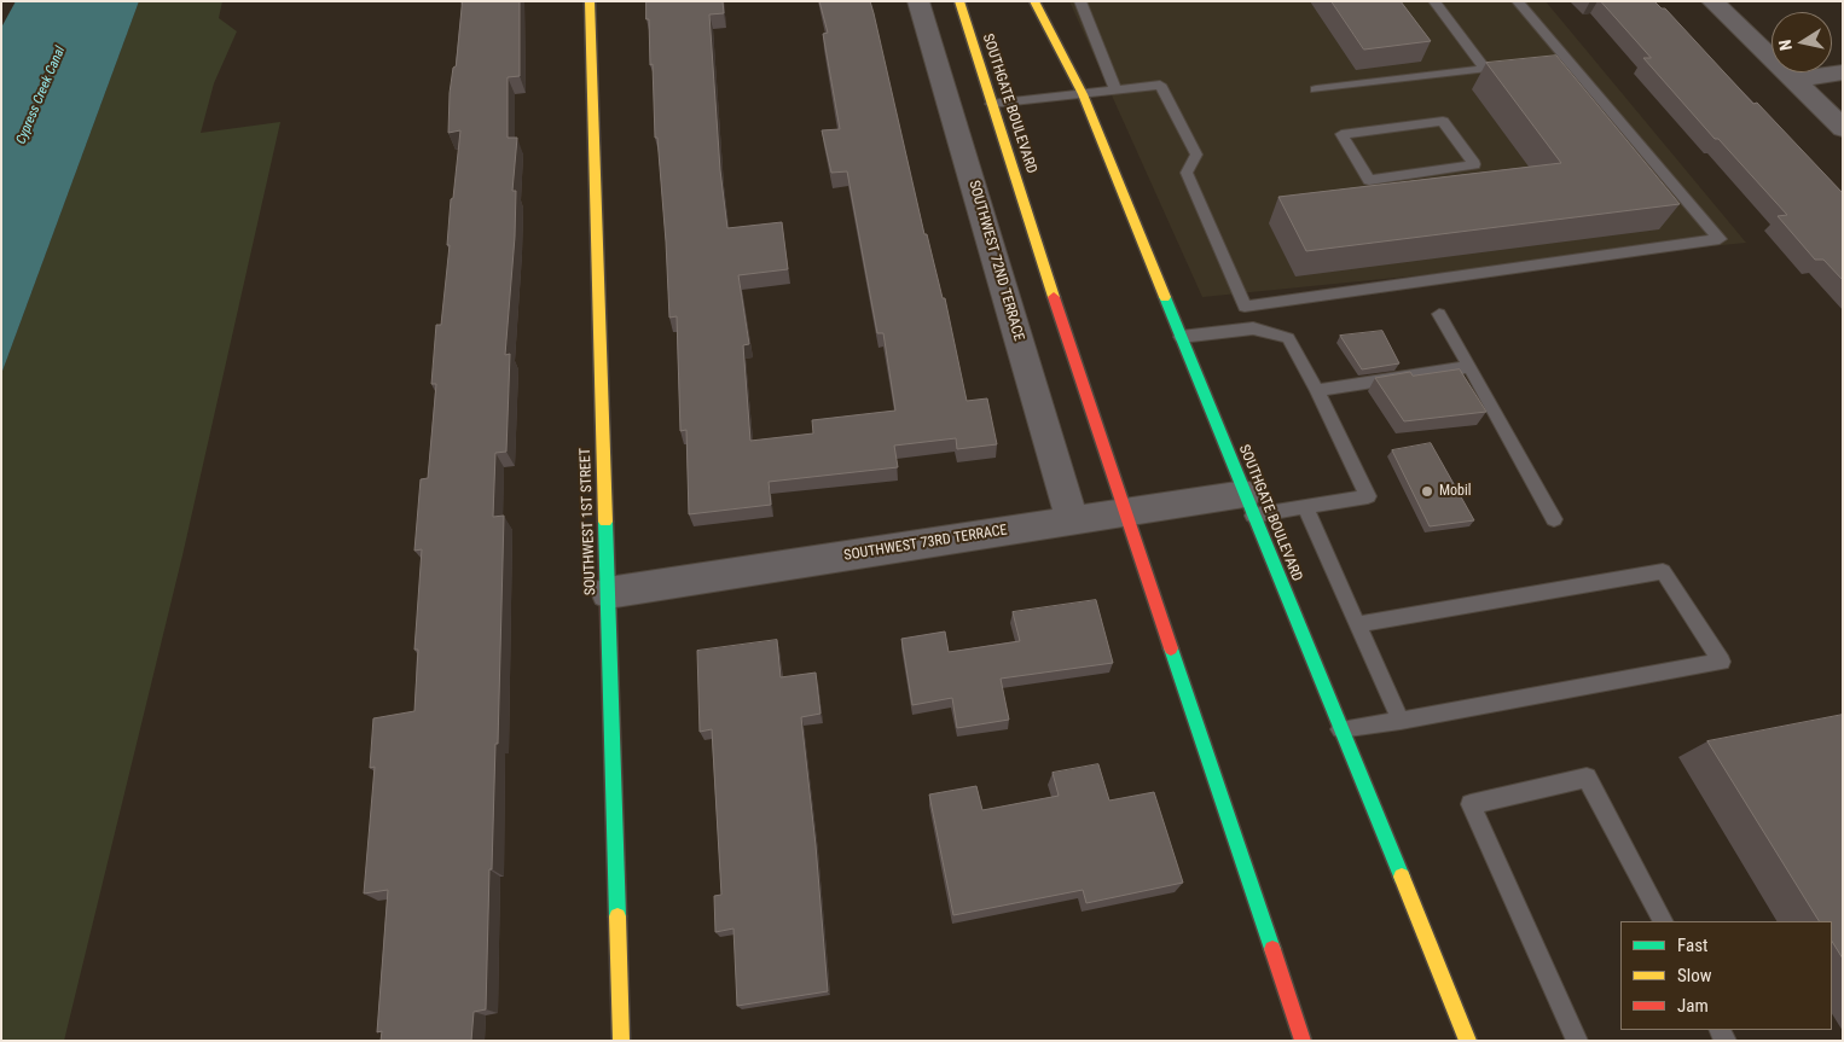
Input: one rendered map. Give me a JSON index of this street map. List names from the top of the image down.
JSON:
{
  "streets": {
    "main road": ["SOUTHGATE BOULEVARD", "SOUTHWEST 1ST STREET"],
    "street": ["SOUTHWEST 72ND TERRACE", "SOUTHWEST 73RD TERRACE"]
  },
  "crossings": [
    ["SOUTHGATE BOULEVARD", "SOUTHWEST 73RD TERRACE"],
    ["SOUTHWEST 72ND TERRACE", "SOUTHWEST 73RD TERRACE"],
    ["SOUTHWEST 1ST STREET", "SOUTHWEST 73RD TERRACE"]
  ],
  "water": ["Cypress Creek Canal"],
  "places": ["Mobil"],
  "legend": ["Fast", "Slow", "Jam"],
  "north": "left"
}
